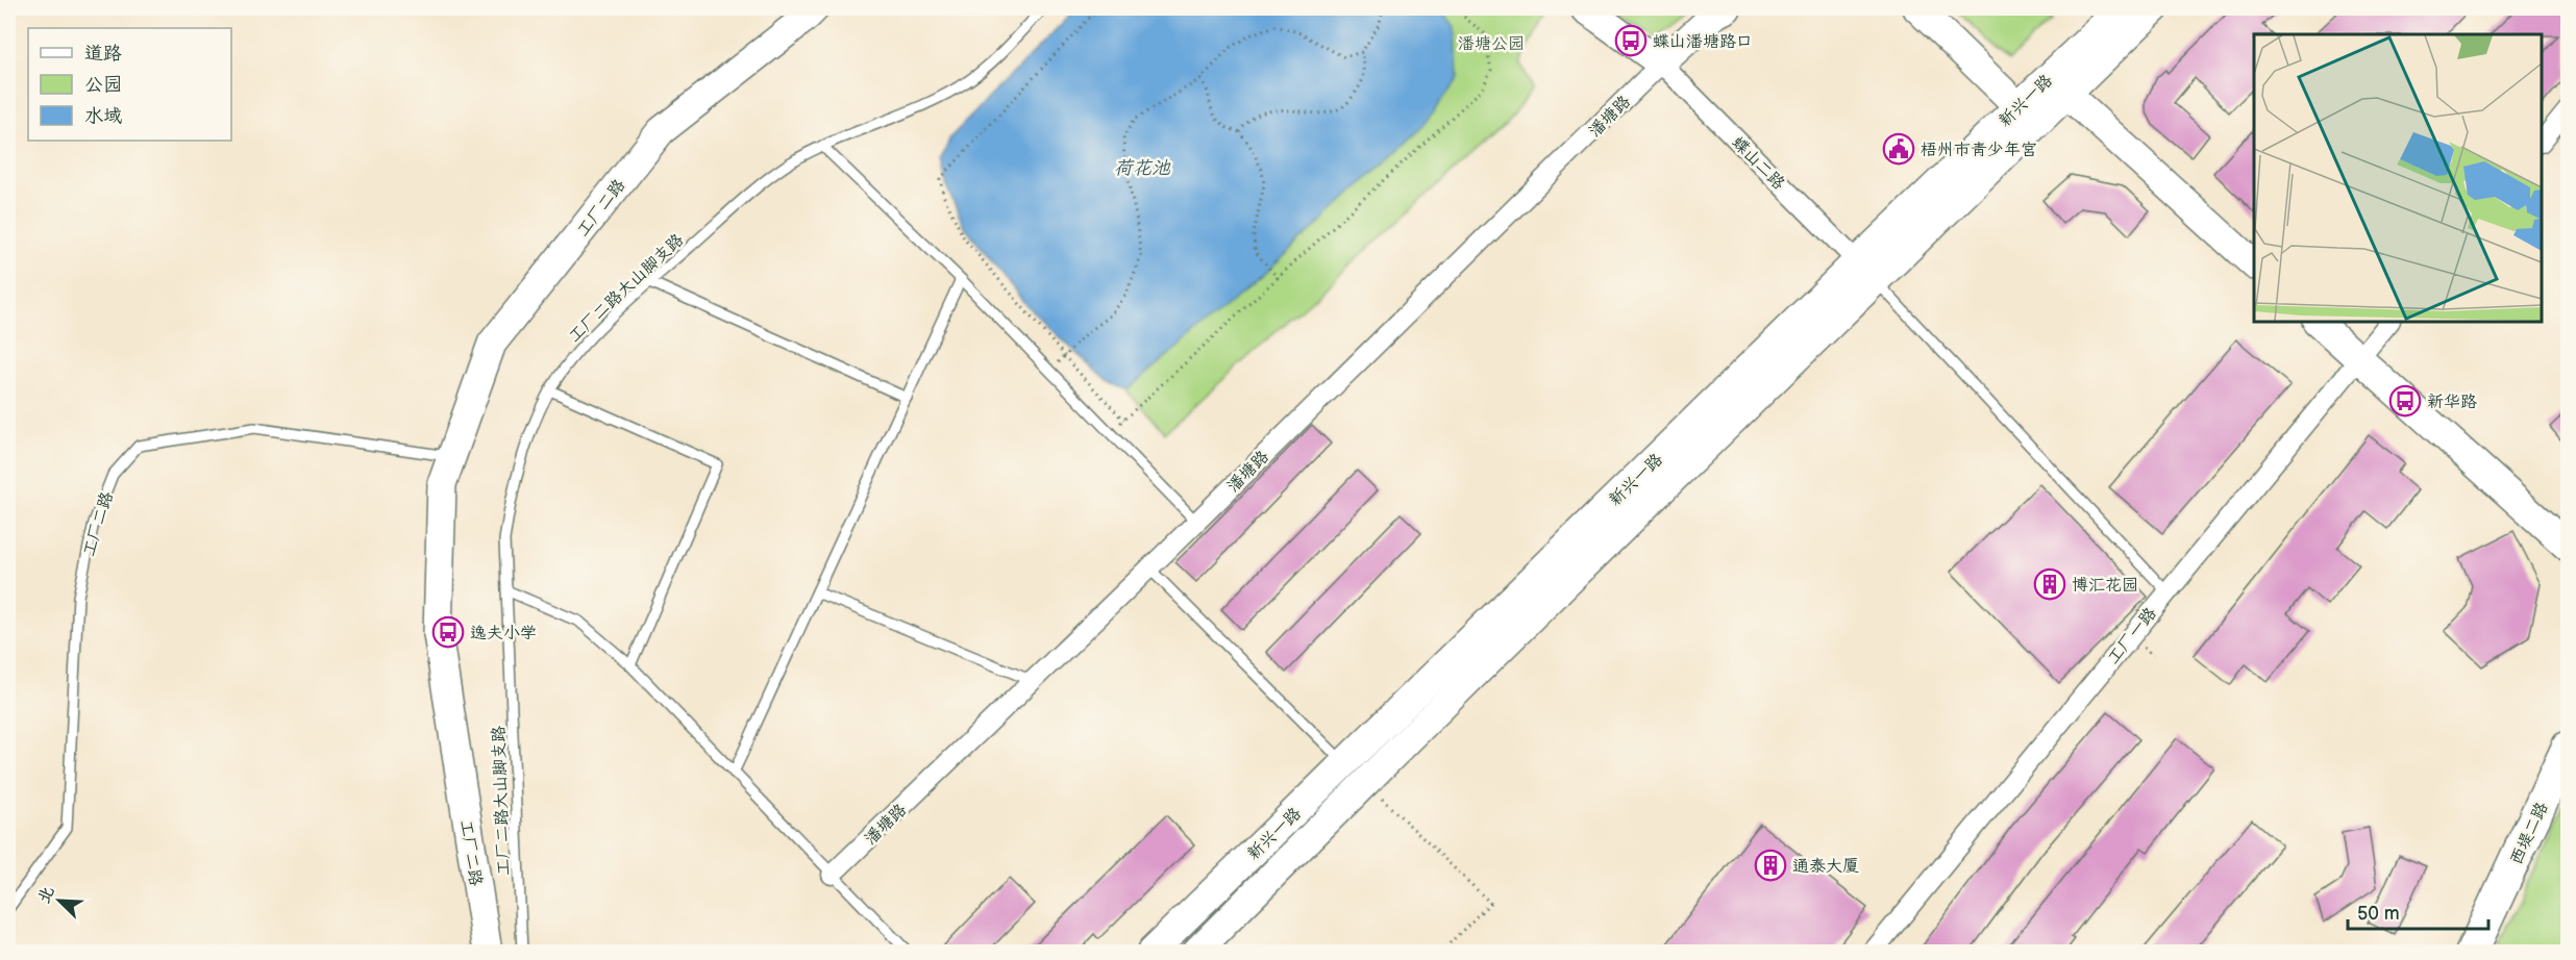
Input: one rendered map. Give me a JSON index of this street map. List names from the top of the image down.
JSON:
{
  "streets": {
    "main road": ["西堤二路"],
    "street": [
      "新兴一路",
      "潘塘路",
      "蝶山二路",
      "工厂二路",
      "工厂一路"
    ],
    "lane": ["工厂二路大山脚支路"]
  },
  "crossings": [
    ["新兴一路", "蝶山二路"],
    ["潘塘路", "蝶山二路"]
  ],
  "water": ["荷花池"],
  "parks": ["潘塘公园"],
  "places": {
    "bus stop": ["蝶山潘塘路口", "新华路", "逸夫小学"],
    "public building": ["梧州市青少年宫"],
    "building": ["博汇花园", "通泰大厦"]
  },
  "legend": ["道路", "公园", "水域"],
  "scale_bar": "50 m",
  "north": "top left"
}
